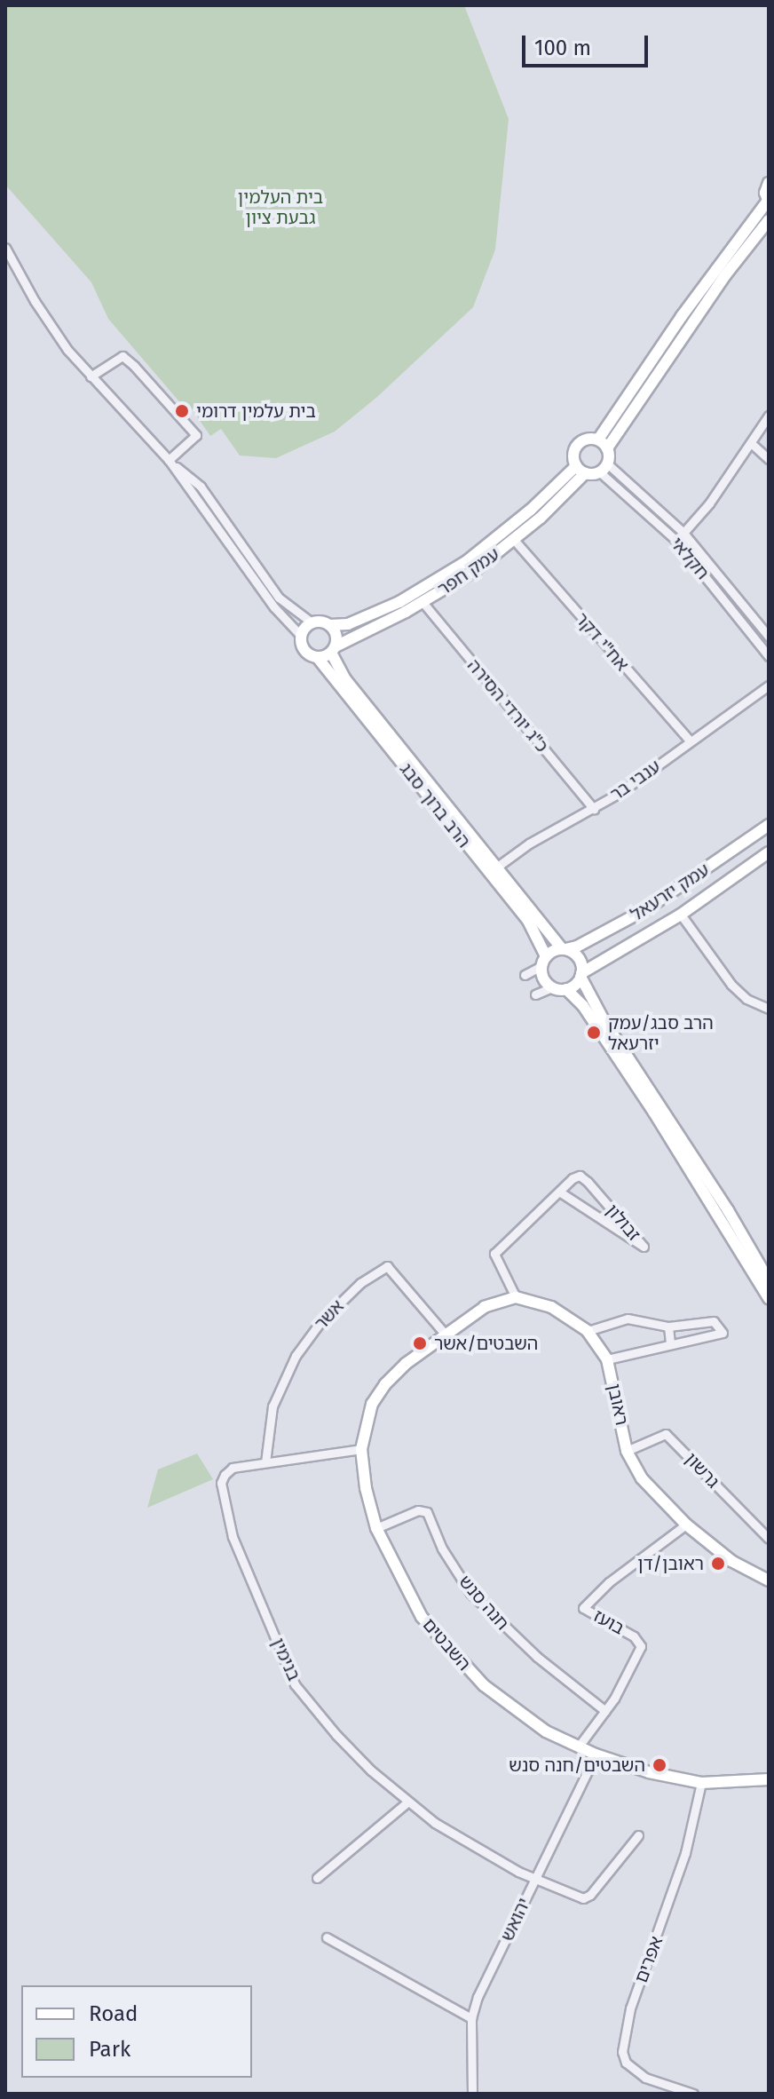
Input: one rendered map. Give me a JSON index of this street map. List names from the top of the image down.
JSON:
{
  "streets": {
    "street": [
      "חקלאי",
      "עמק חפר",
      "אח\"י דקר",
      "כ\"ג יורדי הסירה",
      "ענבי בר",
      "הרב ברוך סבג",
      "עמק יזרעאל",
      "זבולון",
      "אשר",
      "ראובן",
      "גרשון",
      "חנה סנש",
      "בועז",
      "השבטים",
      "בנימין",
      "יהואש",
      "אפרים"
    ]
  },
  "crossings": [
    ["חקלאי", "עמק חפר"],
    ["עמק חפר", "אח\"י דקר"],
    ["עמק חפר", "כ\"ג יורדי הסירה"],
    ["עמק חפר", "הרב ברוך סבג"],
    ["אח\"י דקר", "ענבי בר"],
    ["כ\"ג יורדי הסירה", "ענבי בר"],
    ["ענבי בר", "הרב ברוך סבג"],
    ["הרב ברוך סבג", "עמק יזרעאל"],
    ["זבולון", "ראובן"],
    ["אשר", "השבטים"],
    ["אשר", "בנימין"],
    ["ראובן", "גרשון"],
    ["ראובן", "בועז"],
    ["חנה סנש", "בועז"],
    ["חנה סנש", "השבטים"],
    ["בועז", "השבטים"],
    ["השבטים", "בנימין"],
    ["השבטים", "יהואש"],
    ["השבטים", "אפרים"],
    ["בנימין", "יהואש"]
  ],
  "parks": ["בית העלמין גבעת ציון"],
  "places": [
    "בית עלמין דרומי",
    "הרב סבג/עמק יזרעאל",
    "השבטים/אשר",
    "ראובן/דן",
    "השבטים/חנה סנש"
  ],
  "legend": ["Road", "Park"],
  "scale_bar": "100 m"
}
